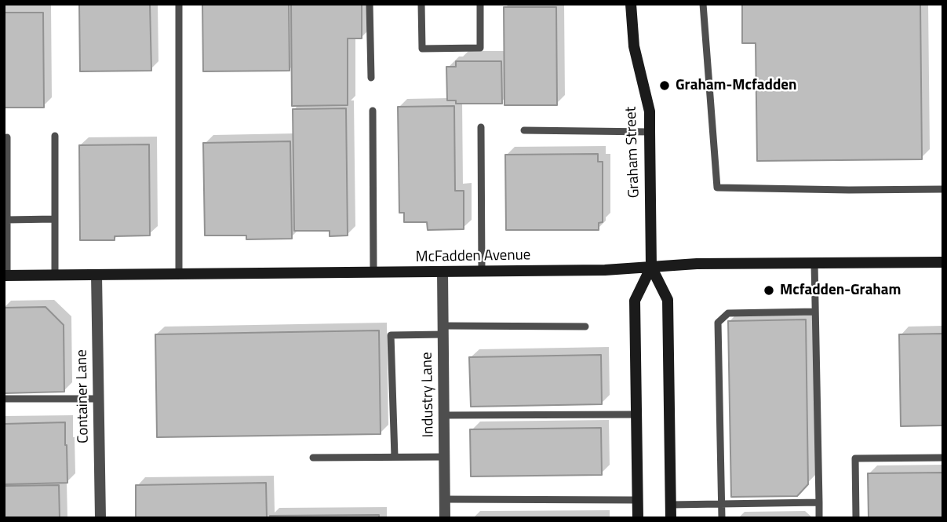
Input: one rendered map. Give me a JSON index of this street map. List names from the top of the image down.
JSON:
{
  "streets": {
    "street": [
      "Graham Street",
      "McFadden Avenue",
      "Industry Lane",
      "Container Lane"
    ]
  },
  "crossings": [
    ["Graham Street", "McFadden Avenue"],
    ["McFadden Avenue", "Industry Lane"],
    ["McFadden Avenue", "Container Lane"]
  ],
  "places": ["Graham-Mcfadden", "Mcfadden-Graham"]
}
